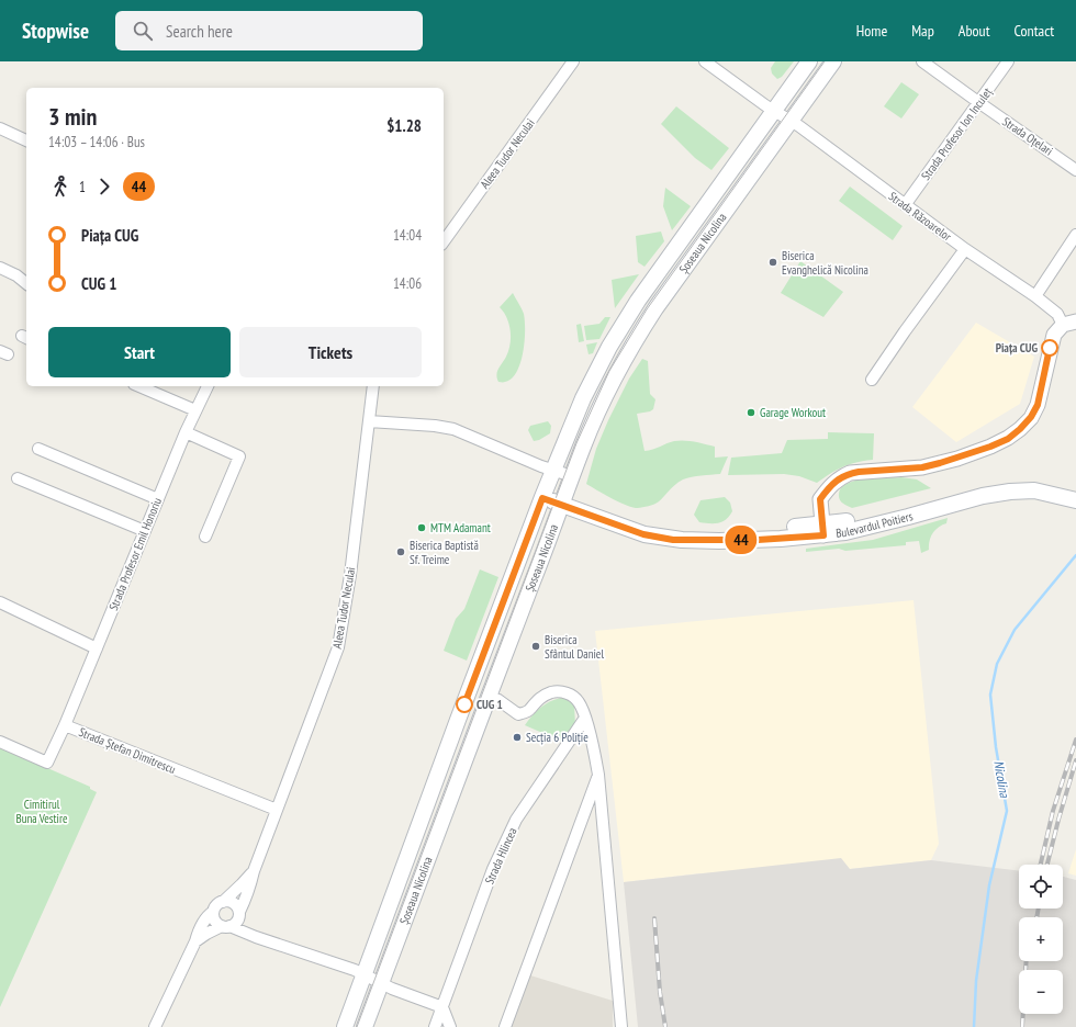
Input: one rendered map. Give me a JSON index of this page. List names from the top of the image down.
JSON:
{
  "streets": {
    "main road": ["Șoseaua Nicolina", "Bulevardul Poitiers"],
    "street": [
      "Strada Profesor Ion Inculeț",
      "Strada Oțelari",
      "Aleea Tudor Neculai",
      "Strada Răzoarelor",
      "Strada Profesor Emil Honoriu",
      "Strada Ștefan Dimitrescu",
      "Strada Hlincea"
    ]
  },
  "crossings": [
    ["Strada Profesor Ion Inculeț", "Strada Oțelari"],
    ["Strada Profesor Ion Inculeț", "Strada Răzoarelor"],
    ["Aleea Tudor Neculai", "Strada Ștefan Dimitrescu"],
    ["Strada Răzoarelor", "Șoseaua Nicolina"],
    ["Șoseaua Nicolina", "Bulevardul Poitiers"],
    ["Strada Profesor Emil Honoriu", "Strada Ștefan Dimitrescu"]
  ],
  "water": ["Nicolina"],
  "parks": ["Cimitirul Buna Vestire"],
  "places": [
    "Biserica Evanghelică Nicolina",
    "Piața CUG",
    "Garage Workout",
    "MTM Adamant",
    "Biserica Baptistă Sf. Treime",
    "Biserica Sfântul Daniel",
    "CUG 1",
    "Secția 6 Poliție"
  ],
  "lines": ["bus line 44"],
  "page": {
    "header": "Stopwise",
    "search": "Search here",
    "nav": [
      "Home",
      "Map",
      "About",
      "Contact"
    ],
    "on_map": "44",
    "heading": ["3 min", "14:03 – 14:06 · Bus", "$1.28"],
    "legs": ["1", "44"],
    "list": [
      {
        "name": "Piața CUG",
        "value": "14:04"
      },
      {
        "name": "CUG 1",
        "value": "14:06"
      }
    ],
    "buttons": ["Start", "Tickets"],
    "map_buttons": ["+", "−"]
  }
}
